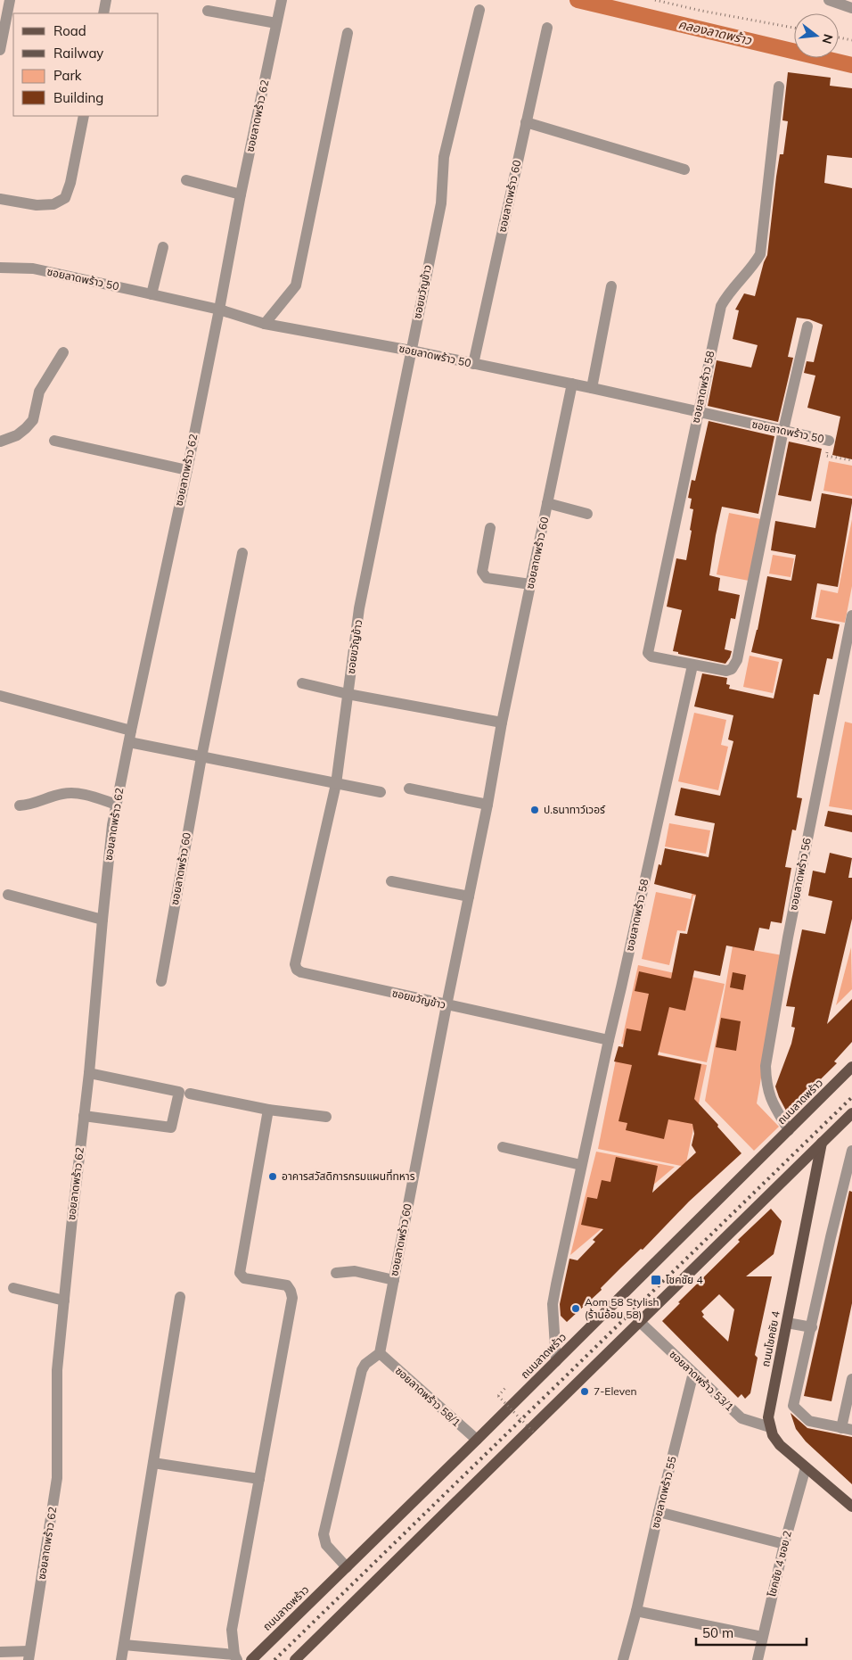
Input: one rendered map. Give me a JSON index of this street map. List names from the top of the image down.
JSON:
{
  "streets": {
    "main road": ["ถนนลาดพร้าว", "ถนนโชคชัย 4"],
    "street": [
      "ซอยลาดพร้าว 62",
      "ซอยลาดพร้าว 60",
      "ซอยลาดพร้าว 50",
      "ซอยขวัญข้าว",
      "ซอยลาดพร้าว 58",
      "ซอยลาดพร้าว 56",
      "ซอยลาดพร้าว 53/1",
      "ซอยลาดพร้าว 58/1",
      "ซอยลาดพร้าว 55",
      "โชคชัย 4 ซอย 2"
    ]
  },
  "crossings": [
    ["ซอยลาดพร้าว 62", "ซอยลาดพร้าว 50"],
    ["ซอยลาดพร้าว 60", "ซอยลาดพร้าว 50"],
    ["ซอยลาดพร้าว 60", "ซอยขวัญข้าว"],
    ["ซอยลาดพร้าว 60", "ซอยลาดพร้าว 58/1"],
    ["ซอยลาดพร้าว 50", "ซอยขวัญข้าว"],
    ["ซอยลาดพร้าว 50", "ซอยลาดพร้าว 58"],
    ["ซอยขวัญข้าว", "ซอยลาดพร้าว 58"],
    ["ซอยลาดพร้าว 58", "ถนนลาดพร้าว"],
    ["ซอยลาดพร้าว 56", "ถนนลาดพร้าว"],
    ["ถนนลาดพร้าว", "ซอยลาดพร้าว 58/1"],
    ["ถนนโชคชัย 4", "ซอยลาดพร้าว 53/1"],
    ["ซอยลาดพร้าว 53/1", "ซอยลาดพร้าว 55"]
  ],
  "water": ["คลองลาดพร้าว"],
  "places": {
    "other": [
      "ป.ธนาทาว์เวอร์",
      "อาคารสวัสดิการกรมแผนที่ทหาร",
      "Aom 58 Stylish (ร้านอ้อม 58)",
      "7-Eleven"
    ],
    "transit": ["โชคชัย 4"]
  },
  "legend": [
    "Road",
    "Railway",
    "Park",
    "Building"
  ],
  "scale_bar": "50 m",
  "north": "right"
}
